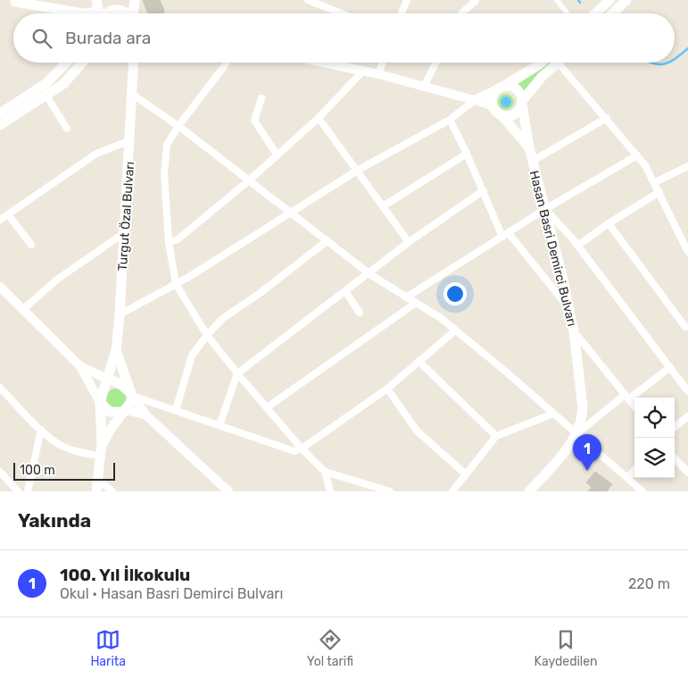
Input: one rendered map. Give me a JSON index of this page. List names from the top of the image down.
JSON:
{
  "streets": {
    "main road": ["Turgut Özal Bulvarı", "Hasan Basri Demirci Bulvarı"]
  },
  "scale_bar": "100 m",
  "page": {
    "search": "Burada ara",
    "pins": "1",
    "scale": "100 m",
    "heading": "Yakında",
    "list": [
      {
        "mark": "1",
        "name": "100. Yıl İlkokulu",
        "note": "Okul · Hasan Basri Demirci Bulvarı",
        "value": "220 m"
      }
    ],
    "nav": ["Harita", "Yol tarifi", "Kaydedilen"]
  }
}
